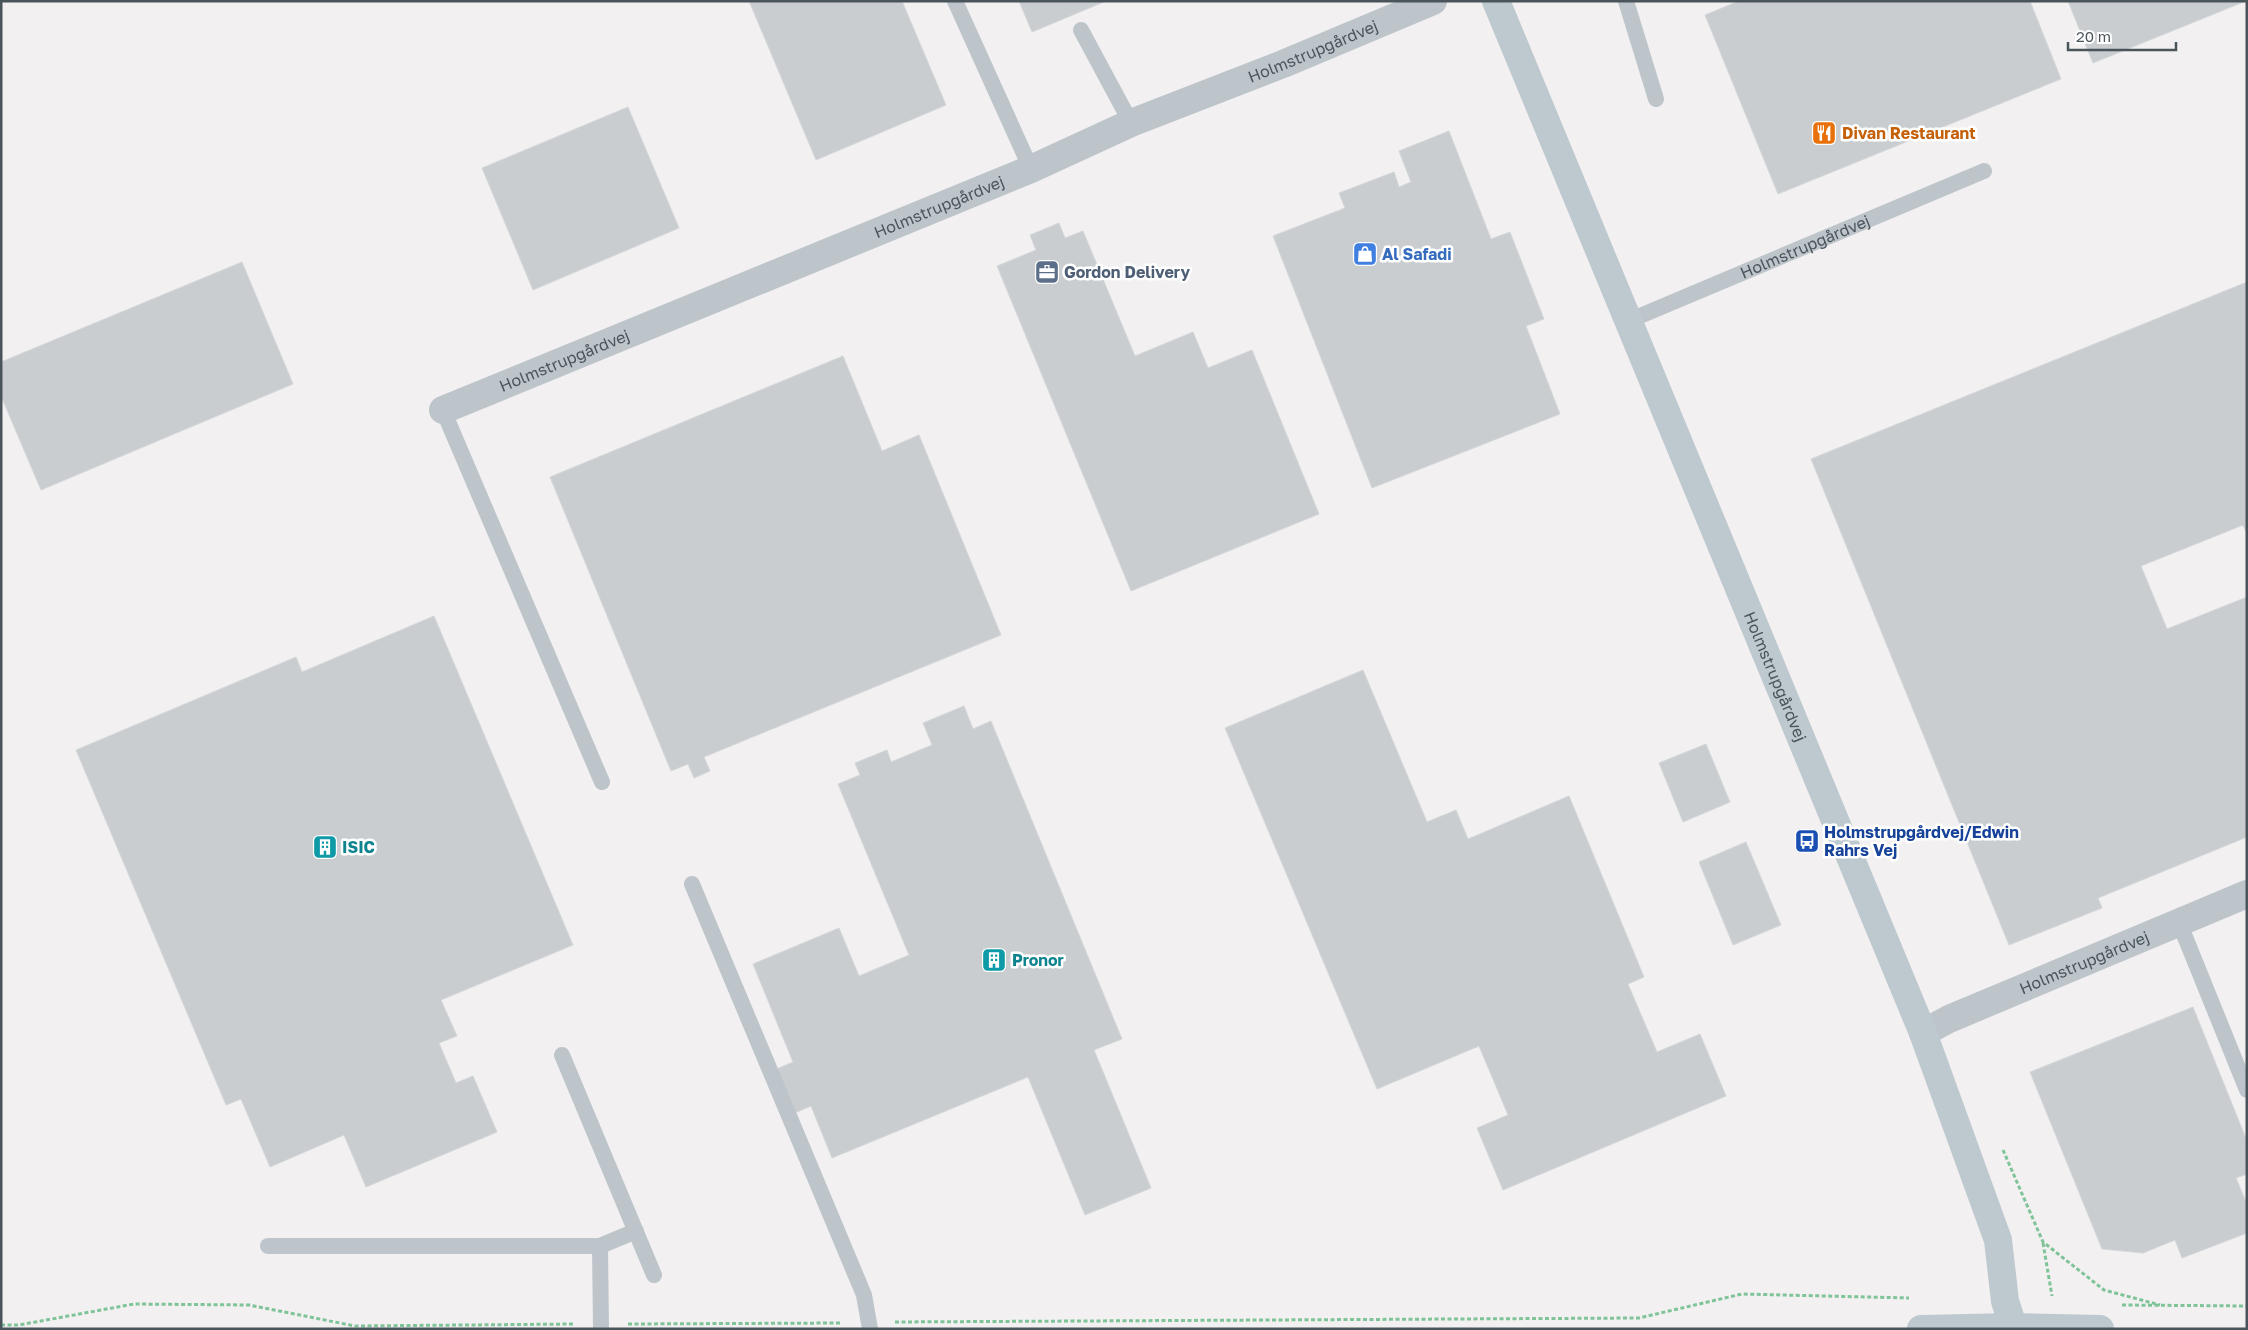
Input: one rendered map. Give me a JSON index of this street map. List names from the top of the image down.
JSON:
{
  "streets": {
    "street": ["Holmstrupgårdvej"]
  },
  "places": {
    "restaurant": ["Divan Restaurant"],
    "shop": ["Al Safadi"],
    "office": ["Gordon Delivery"],
    "bus stop": ["Holmstrupgårdvej/Edwin Rahrs Vej"],
    "building": ["ISIC", "Pronor"]
  },
  "scale_bar": "20 m"
}
